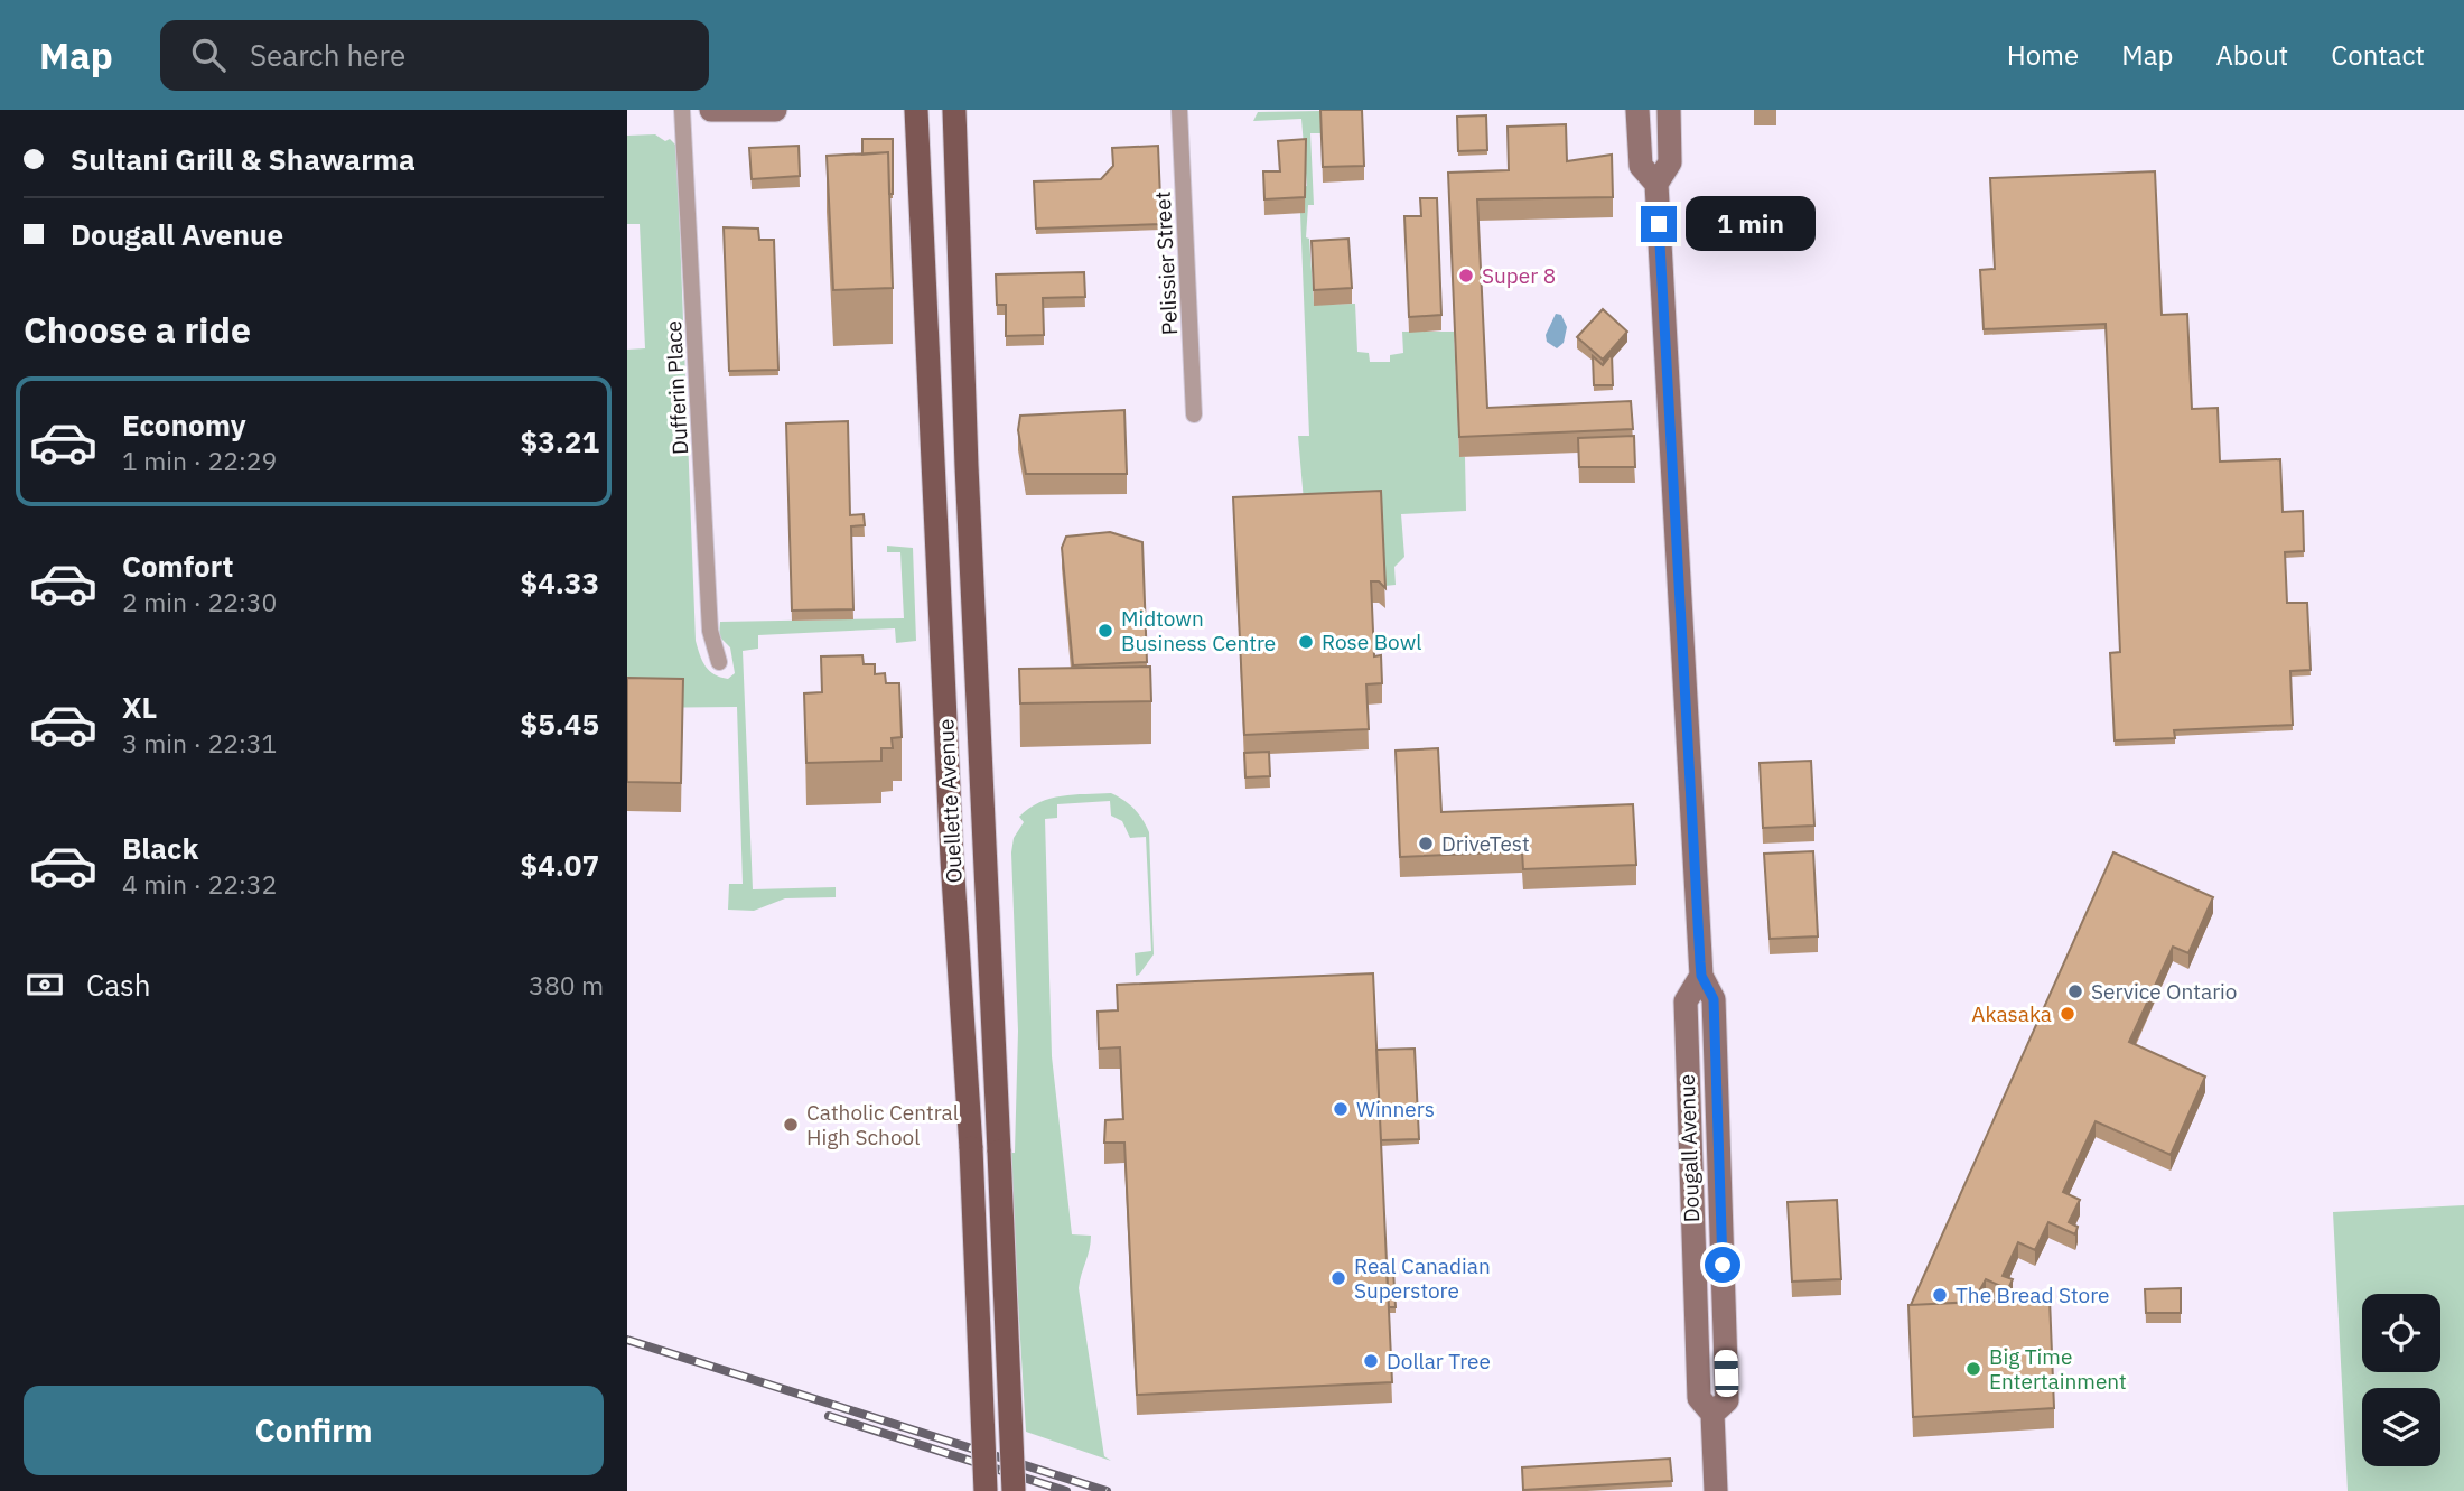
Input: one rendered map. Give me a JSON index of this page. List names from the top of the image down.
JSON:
{
  "streets": {
    "main road": ["Ouellette Avenue"],
    "street": ["Pelissier Street", "Dufferin Place", "Dougall Avenue"]
  },
  "places": [
    "Super 8",
    "Midtown Business Centre",
    "Rose Bowl",
    "DriveTest",
    "Service Ontario",
    "Akasaka",
    "Winners",
    "Catholic Central High School",
    "Real Canadian Superstore",
    "The Bread Store",
    "Dollar Tree",
    "Big Time Entertainment"
  ],
  "page": {
    "header": "Map",
    "search": "Search here",
    "nav": [
      "Home",
      "Map",
      "About",
      "Contact"
    ],
    "banner": ["Sultani Grill & Shawarma", "Dougall Avenue"],
    "bubble": "1 min",
    "heading": "Choose a ride",
    "list": [
      {
        "name": "Economy",
        "note": "1 min · 22:29",
        "value": "$3.21"
      },
      {
        "name": "Comfort",
        "note": "2 min · 22:30",
        "value": "$4.33"
      },
      {
        "name": "XL",
        "note": "3 min · 22:31",
        "value": "$5.45"
      },
      {
        "name": "Black",
        "note": "4 min · 22:32",
        "value": "$4.07"
      }
    ],
    "pay": ["Cash", "380 m"],
    "buttons": "Confirm"
  }
}
